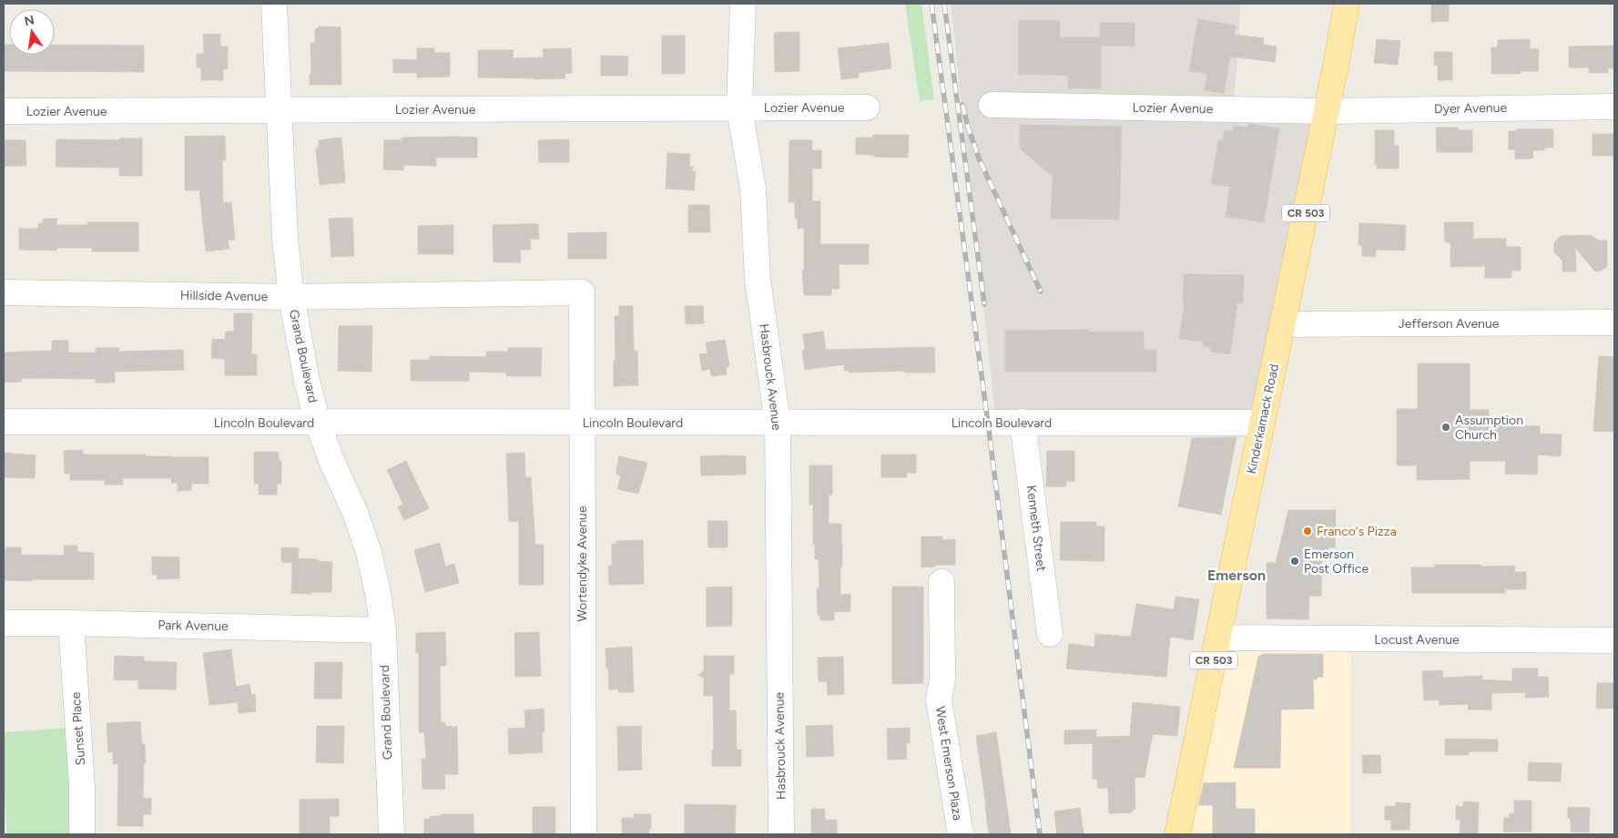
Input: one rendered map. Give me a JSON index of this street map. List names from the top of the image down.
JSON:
{
  "streets": {
    "main road": ["CR 503", "Kinderkamack Road"],
    "street": [
      "Lozier Avenue",
      "Dyer Avenue",
      "Hillside Avenue",
      "Jefferson Avenue",
      "Grand Boulevard",
      "Hasbrouck Avenue",
      "Lincoln Boulevard",
      "Kenneth Street",
      "Wortendyke Avenue",
      "Park Avenue",
      "Locust Avenue",
      "Sunset Place",
      "West Emerson Plaza"
    ]
  },
  "crossings": [
    ["Lozier Avenue", "Dyer Avenue"],
    ["Lozier Avenue", "Grand Boulevard"],
    ["Lozier Avenue", "Hasbrouck Avenue"],
    ["Lozier Avenue", "Kinderkamack Road"],
    ["Dyer Avenue", "Kinderkamack Road"],
    ["Hillside Avenue", "Grand Boulevard"],
    ["Hillside Avenue", "Wortendyke Avenue"],
    ["Jefferson Avenue", "Kinderkamack Road"],
    ["Grand Boulevard", "Lincoln Boulevard"],
    ["Grand Boulevard", "Park Avenue"],
    ["Hasbrouck Avenue", "Lincoln Boulevard"],
    ["Kinderkamack Road", "Lincoln Boulevard"],
    ["Kinderkamack Road", "Locust Avenue"],
    ["Lincoln Boulevard", "Kenneth Street"],
    ["Lincoln Boulevard", "Wortendyke Avenue"],
    ["Park Avenue", "Sunset Place"]
  ],
  "districts": ["Emerson"],
  "places": ["Assumption Church", "Franco's Pizza", "Emerson Post Office"],
  "north": "top"
}
